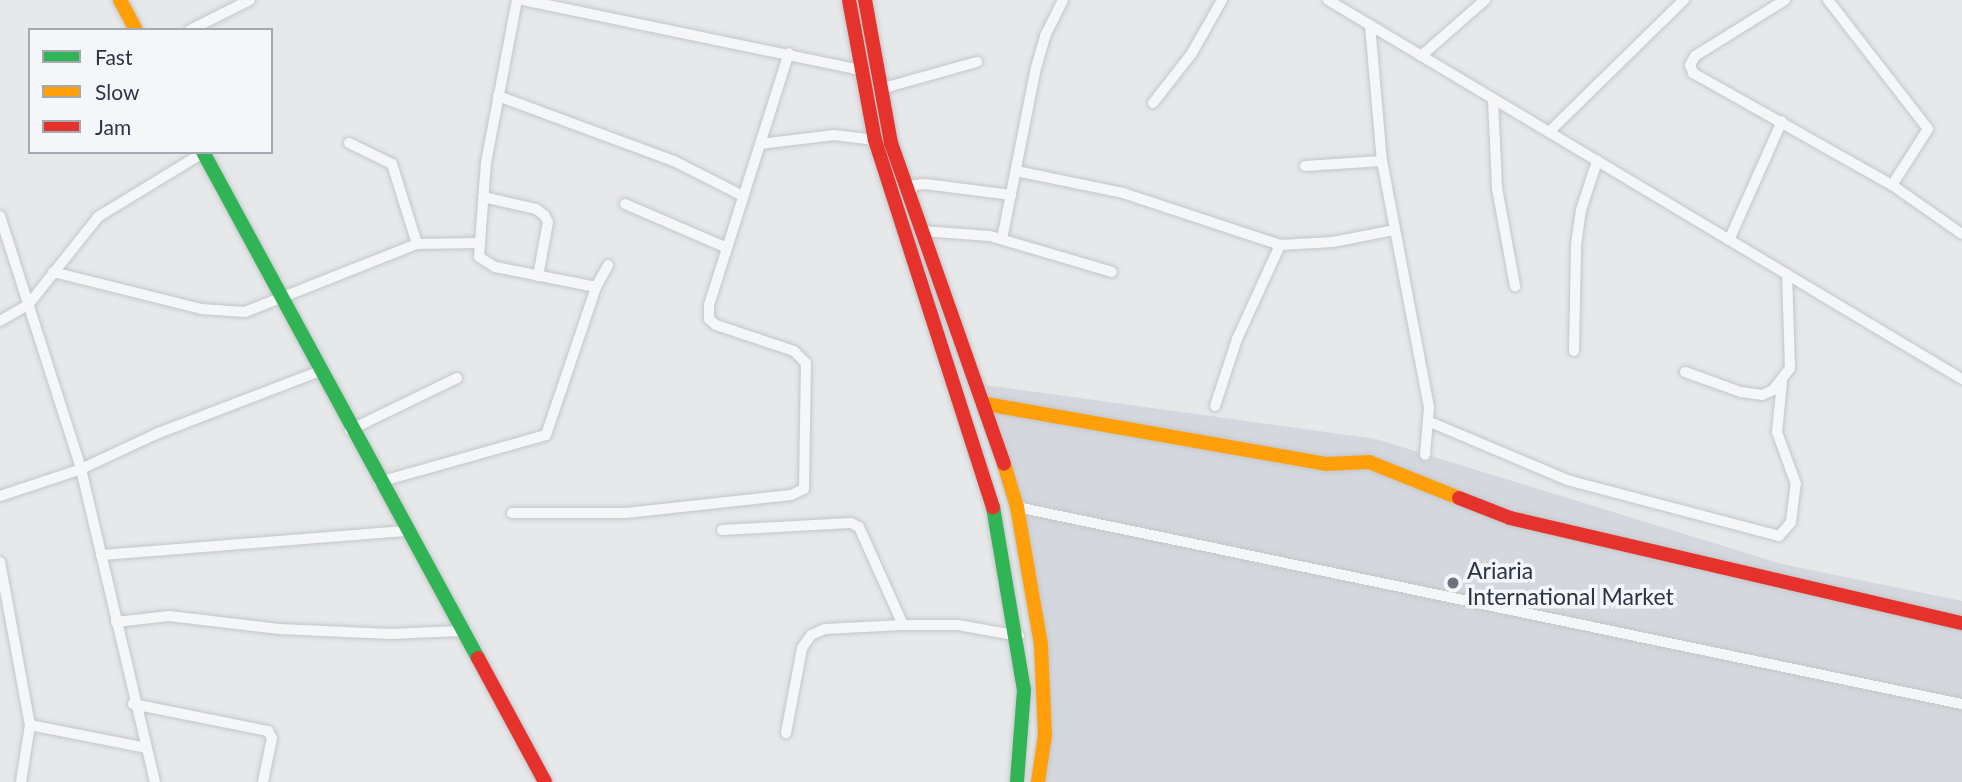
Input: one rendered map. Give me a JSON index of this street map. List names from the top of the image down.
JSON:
{
  "places": ["Ariaria International Market"],
  "legend": ["Fast", "Slow", "Jam"]
}
